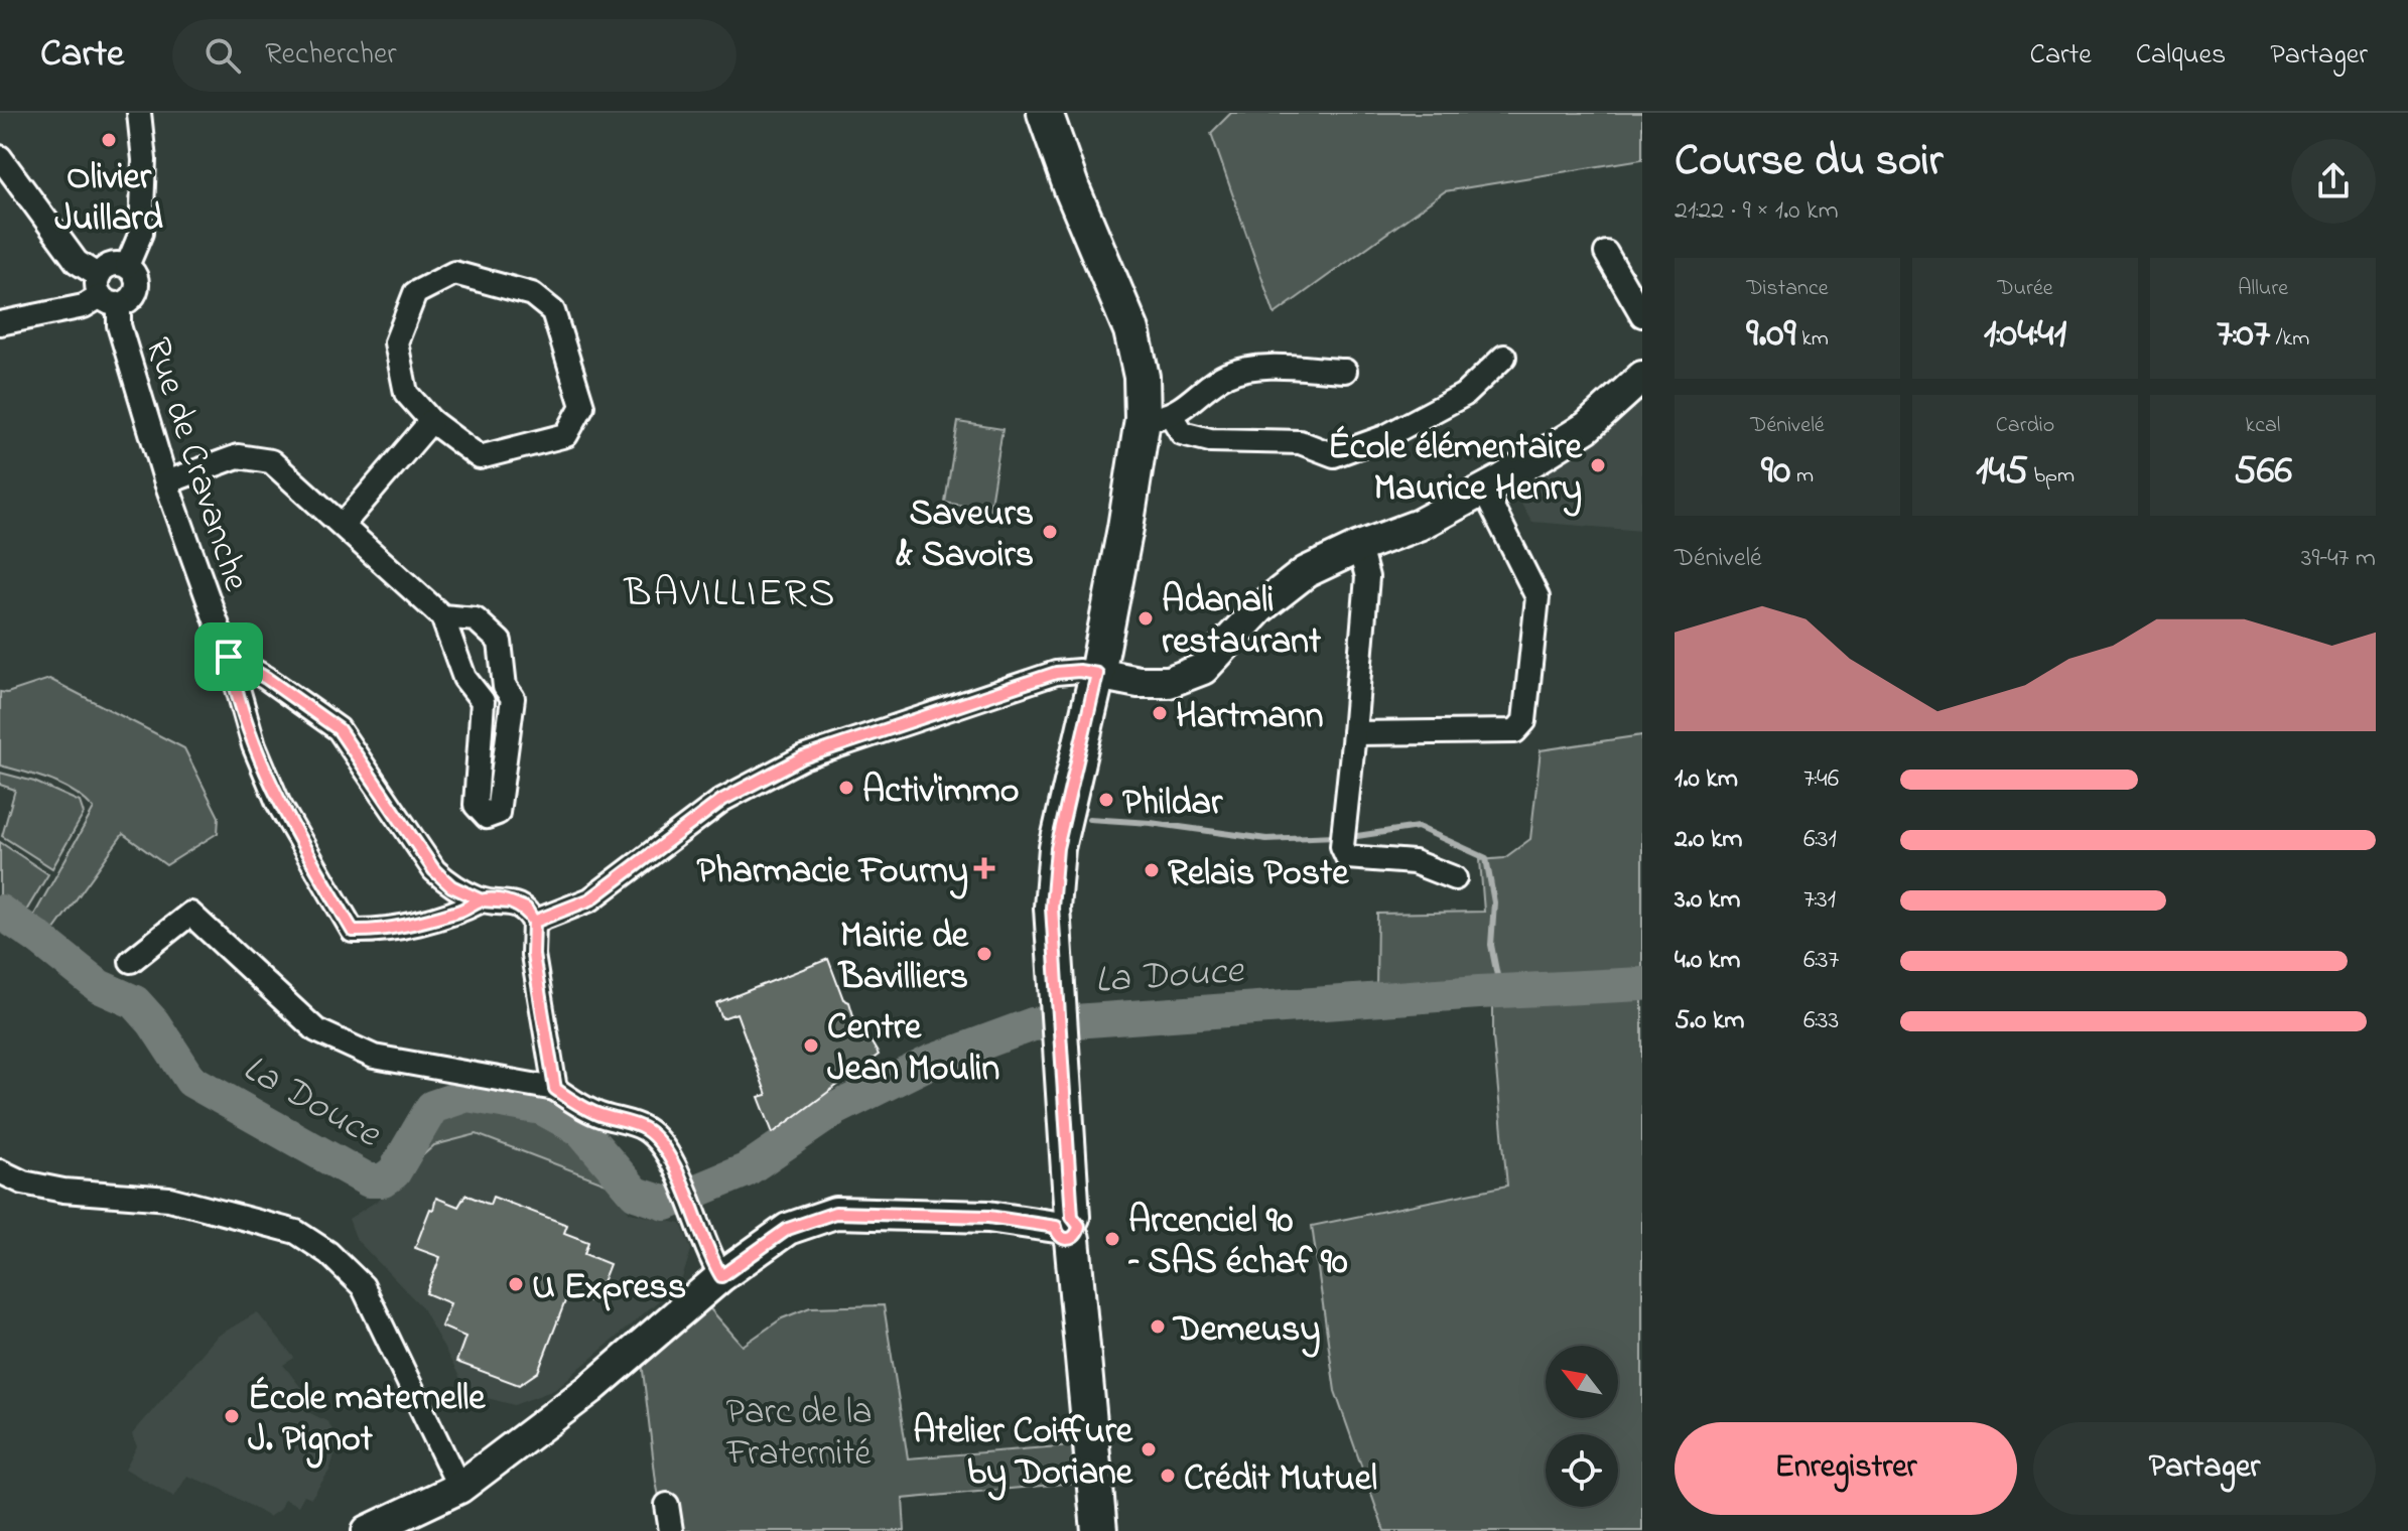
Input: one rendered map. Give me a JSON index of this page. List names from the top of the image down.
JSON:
{
  "streets": {
    "street": ["Rue de Cravanche"]
  },
  "districts": ["BAVILLIERS"],
  "water": ["La Douce"],
  "parks": ["Parc de la Fraternité"],
  "places": {
    "other": [
      "Olivier Juillard",
      "École élémentaire Maurice Henry",
      "Saveurs & Savoirs",
      "Adanali restaurant",
      "Hartmann",
      "Activ'immo",
      "Phildar",
      "Relais Poste",
      "Mairie de Bavilliers",
      "Centre Jean Moulin",
      "Arcenciel 90 – SAS échaf 90",
      "U Express",
      "Demeusy",
      "École maternelle J. Pignot",
      "Atelier Coiffure by Doriane",
      "Crédit Mutuel"
    ],
    "health": ["Pharmacie Fourny"]
  },
  "north": "top left",
  "page": {
    "header": "Carte",
    "search": "Rechercher",
    "nav": ["Carte", "Calques", "Partager"],
    "heading": ["Course du soir", "21:22 · 9 × 1.0 km"],
    "stats": [
      ["Distance", "9.09 km"],
      ["Durée", "1:04:41"],
      ["Allure", "7:07 /km"],
      ["Dénivelé", "90 m"],
      ["Cardio", "145 bpm"],
      ["kcal", "566"]
    ],
    "chart": ["Dénivelé", "39–47 m"],
    "list": [
      {
        "name": "1.0 km",
        "note": "7:46"
      },
      {
        "name": "2.0 km",
        "note": "6:31"
      },
      {
        "name": "3.0 km",
        "note": "7:31"
      },
      {
        "name": "4.0 km",
        "note": "6:37"
      },
      {
        "name": "5.0 km",
        "note": "6:33"
      }
    ],
    "buttons": ["Enregistrer", "Partager"]
  }
}
